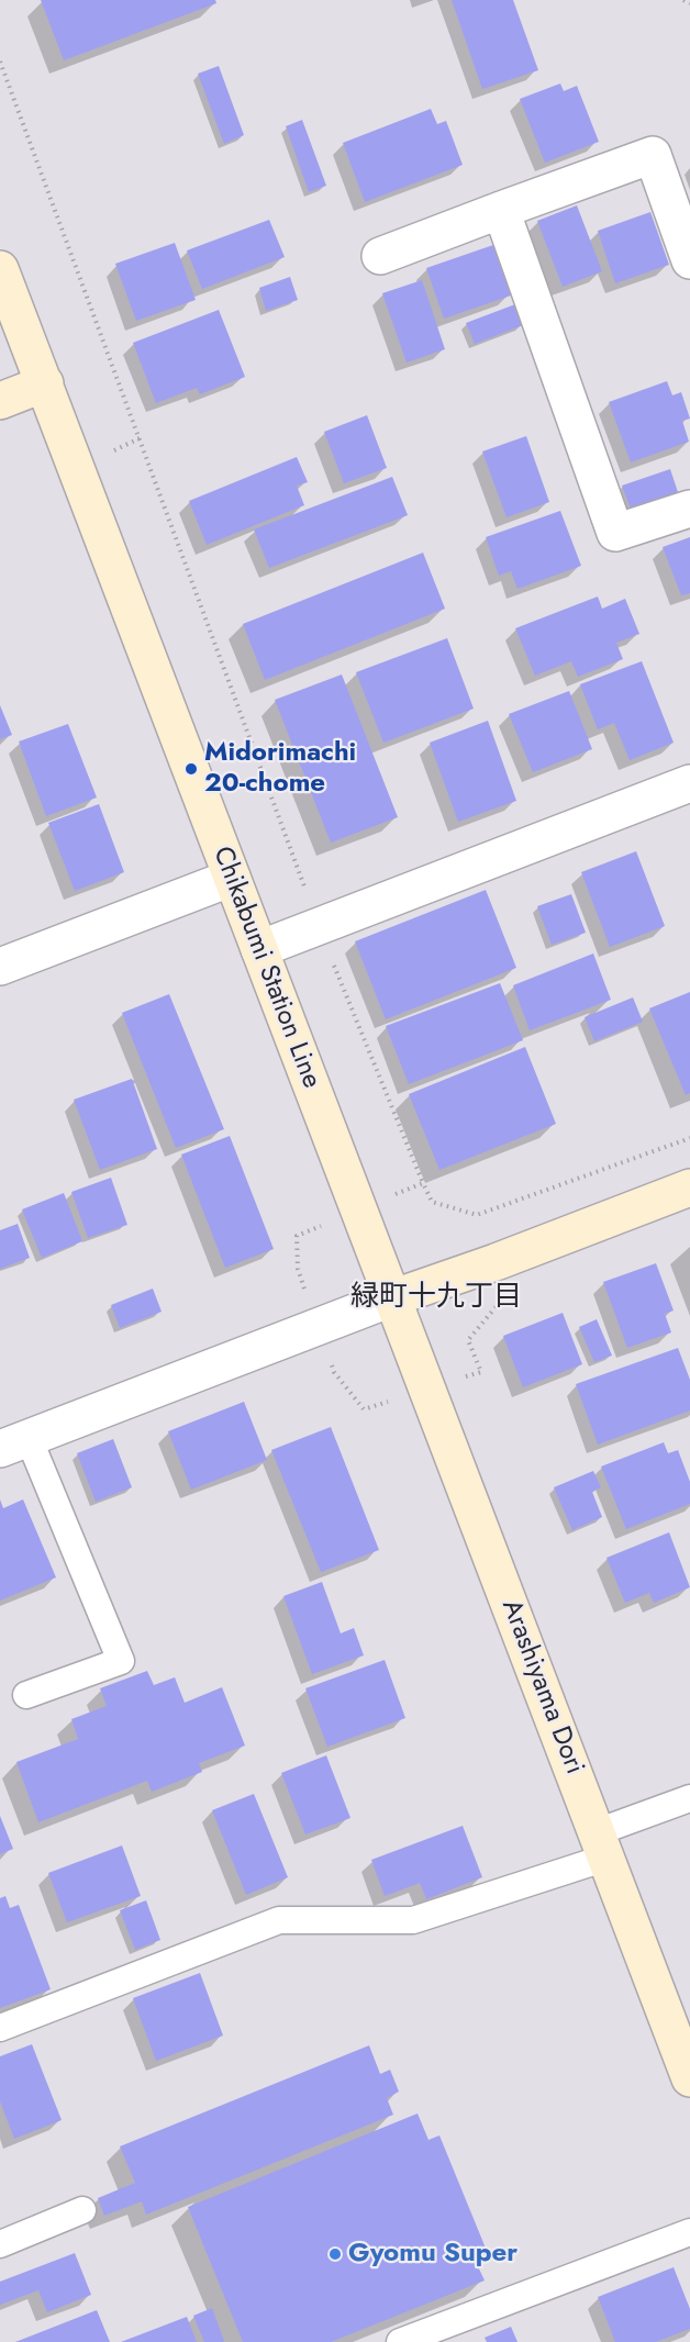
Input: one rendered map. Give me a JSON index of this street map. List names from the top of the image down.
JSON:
{
  "streets": {
    "main road": ["Chikabumi Station Line", "Arashiyama Dori"]
  },
  "crossings": [
    ["Chikabumi Station Line", "Arashiyama Dori"]
  ],
  "districts": ["緑町十九丁目"],
  "places": ["Midorimachi 20-chome", "Gyomu Super"]
}
